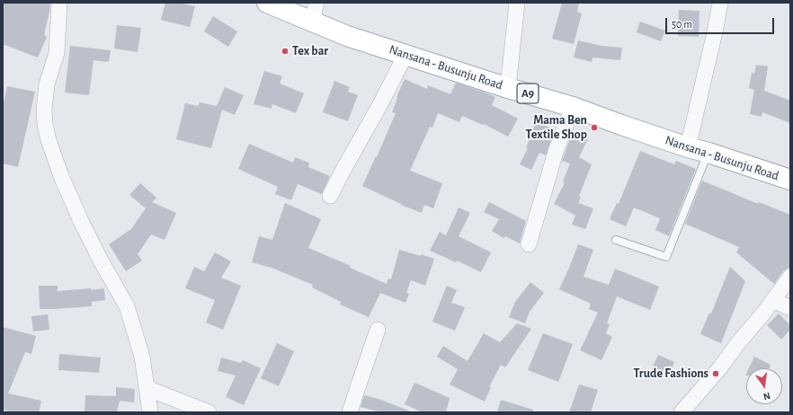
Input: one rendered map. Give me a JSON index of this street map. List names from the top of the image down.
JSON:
{
  "streets": {
    "main road": ["Nansana - Busunju Road", "A9"]
  },
  "places": ["Tex bar", "Mama Ben Textile Shop", "Trude Fashions"],
  "scale_bar": "50 m",
  "north": "bottom"
}
